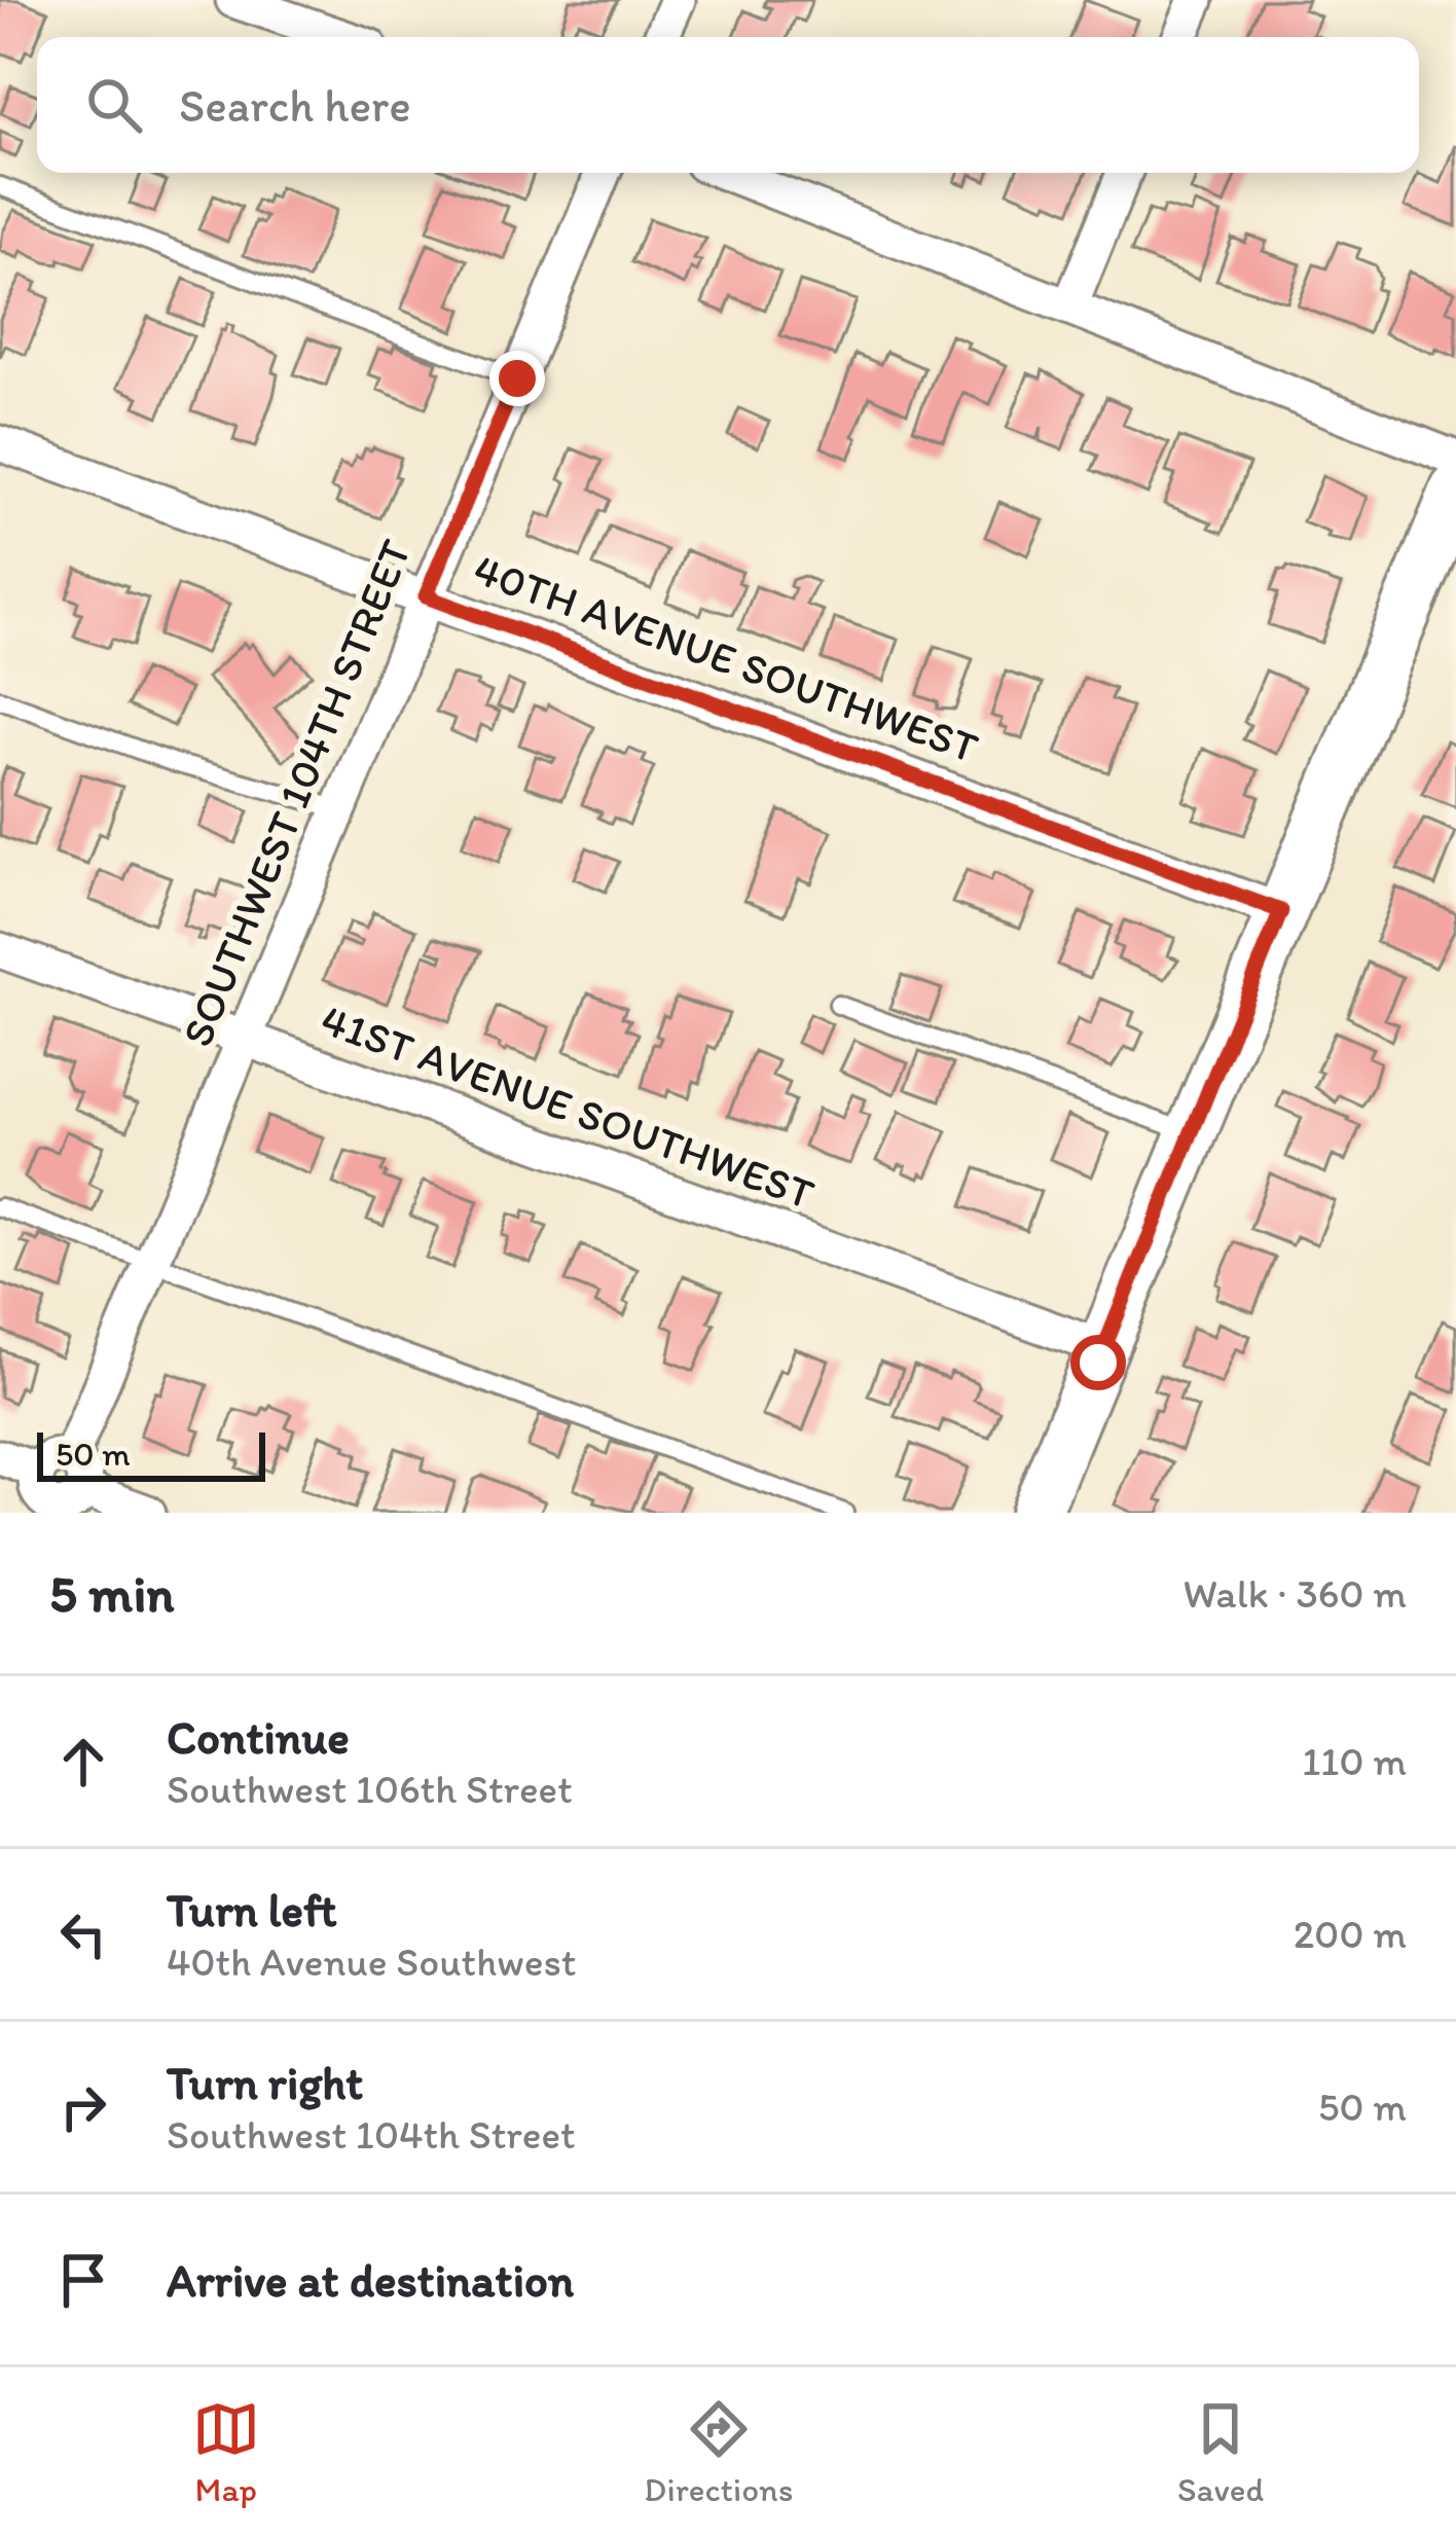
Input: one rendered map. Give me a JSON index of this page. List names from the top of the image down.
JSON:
{
  "streets": {
    "street": ["40TH AVENUE SOUTHWEST", "SOUTHWEST 104TH STREET", "41ST AVENUE SOUTHWEST"]
  },
  "crossings": [
    ["40TH AVENUE SOUTHWEST", "SOUTHWEST 104TH STREET"],
    ["SOUTHWEST 104TH STREET", "41ST AVENUE SOUTHWEST"]
  ],
  "scale_bar": "50 m",
  "page": {
    "search": "Search here",
    "scale": "50 m",
    "heading": ["5 min", "Walk · 360 m"],
    "list": [
      ["Continue", "Southwest 106th Street", "110 m"],
      ["Turn left", "40th Avenue Southwest", "200 m"],
      ["Turn right", "Southwest 104th Street", "50 m"],
      "Arrive at destination"
    ],
    "nav": ["Map", "Directions", "Saved"]
  }
}
